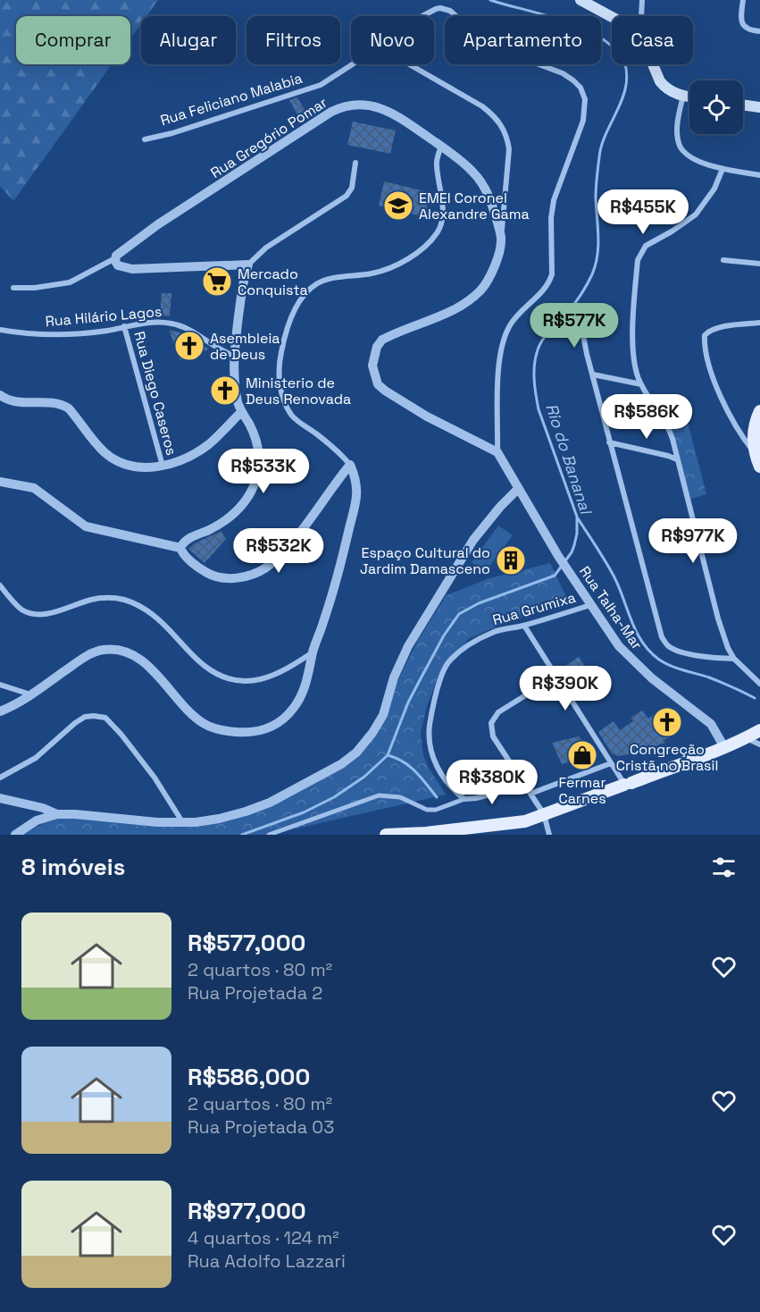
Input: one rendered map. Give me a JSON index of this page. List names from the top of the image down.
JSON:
{
  "streets": {
    "street": [
      "Rua Feliciano Malabia",
      "Rua Gregório Pomar",
      "Rua Hilário Lagos",
      "Rua Diego Caseros",
      "Rua Talha-Mar",
      "Rua Grumixa"
    ]
  },
  "crossings": [
    ["Rua Feliciano Malabia", "Rua Talha-Mar"],
    ["Rua Hilário Lagos", "Rua Diego Caseros"],
    ["Rua Talha-Mar", "Rua Grumixa"]
  ],
  "water": ["Rio do Bananal"],
  "places": {
    "school or university": ["EMEI Coronel Alexandre Gama"],
    "supermarket": ["Mercado Conquista"],
    "church": ["Asembleia de Deus", "Ministerio de Deus Renovada", "Congreção Cristã no Brasil"],
    "building": ["Espaço Cultural do Jardim Damasceno"],
    "shop": ["Fermar Carnes"]
  },
  "page": {
    "chip": [
      "Comprar",
      "Alugar",
      "Filtros",
      "Novo",
      "Apartamento",
      "Casa"
    ],
    "price": [
      "R$455K",
      "R$577K",
      "R$586K",
      "R$533K",
      "R$977K",
      "R$532K",
      "R$390K",
      "R$380K"
    ],
    "heading": "8 imóveis",
    "list": [
      {
        "name": "R$577,000",
        "note": "2 quartos · 80 m² · Rua Projetada 2"
      },
      {
        "name": "R$586,000",
        "note": "2 quartos · 80 m² · Rua Projetada 03"
      },
      {
        "name": "R$977,000",
        "note": "4 quartos · 124 m² · Rua Adolfo Lazzari"
      }
    ]
  }
}
